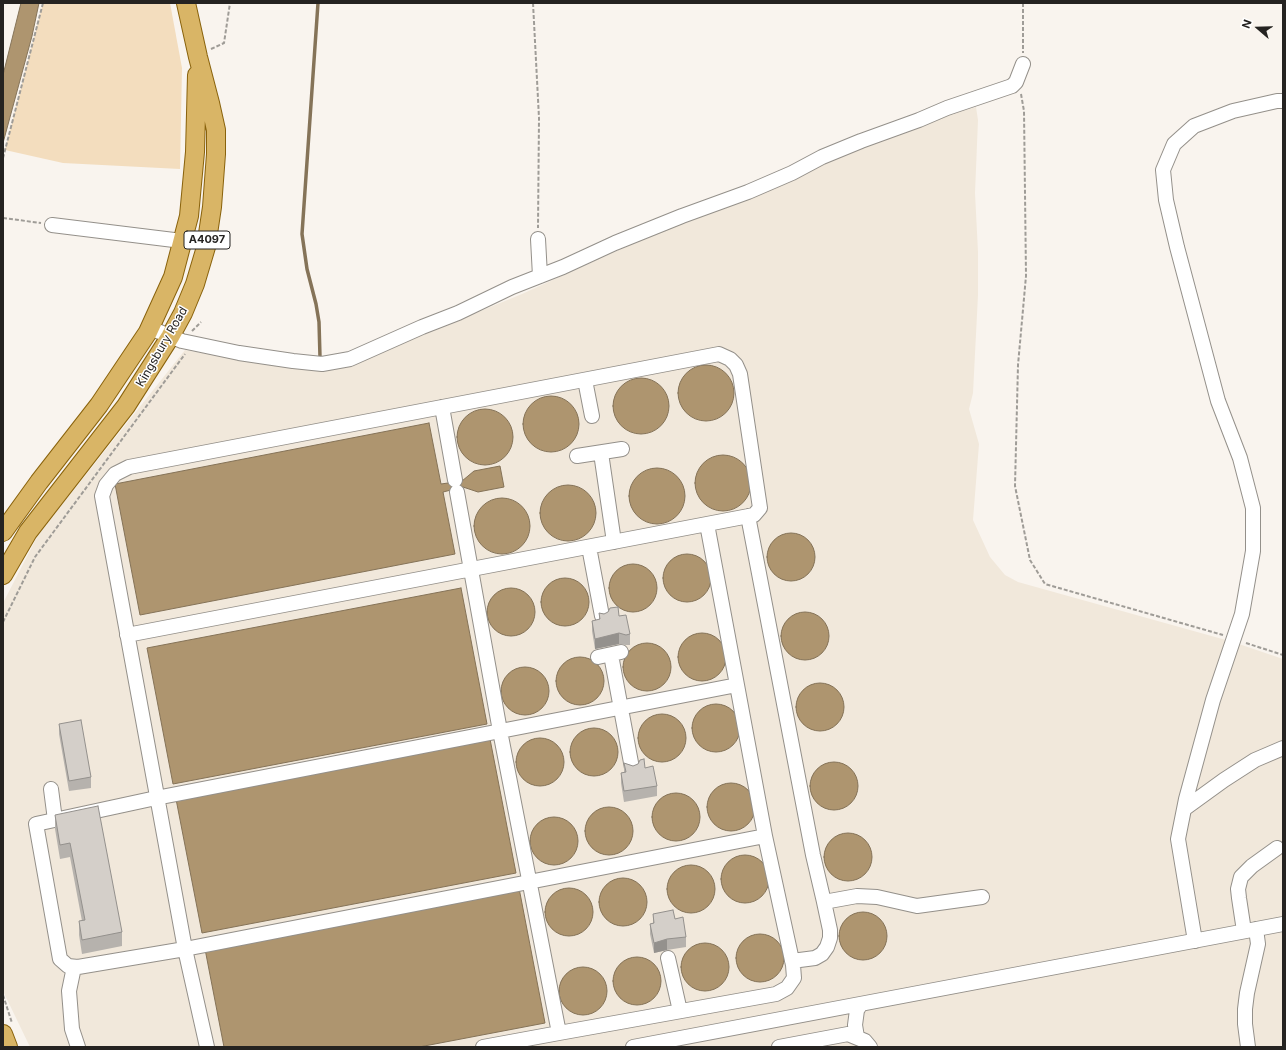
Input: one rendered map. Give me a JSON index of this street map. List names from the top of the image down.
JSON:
{
  "streets": {
    "main road": ["A4097", "Kingsbury Road"]
  },
  "north": "left"
}
